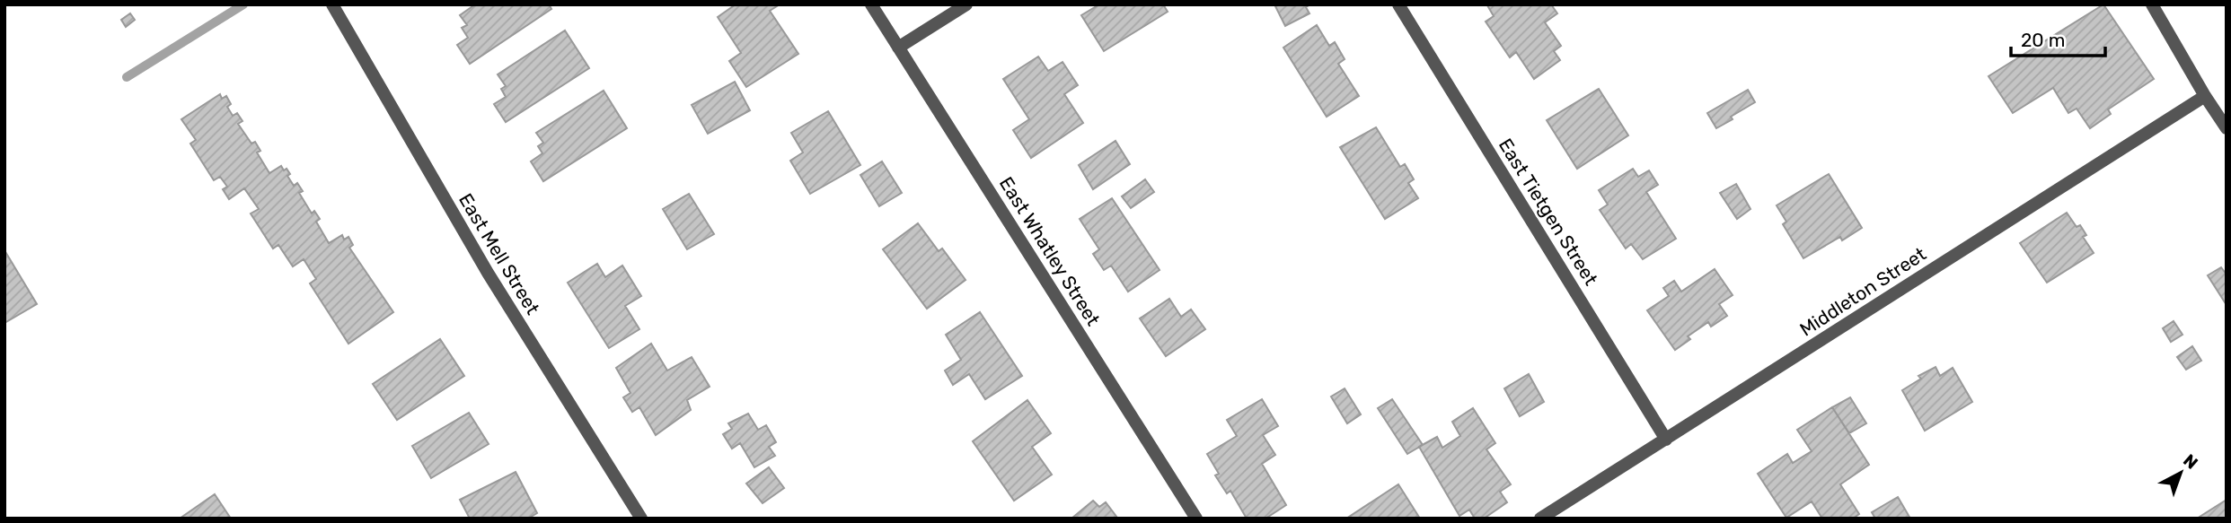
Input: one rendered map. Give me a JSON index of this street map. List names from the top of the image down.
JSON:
{
  "streets": {
    "street": [
      "East Tietgen Street",
      "East Whatley Street",
      "East Mell Street",
      "Middleton Street"
    ]
  },
  "crossings": [
    ["East Tietgen Street", "Middleton Street"]
  ],
  "scale_bar": "20 m",
  "north": "top right"
}
